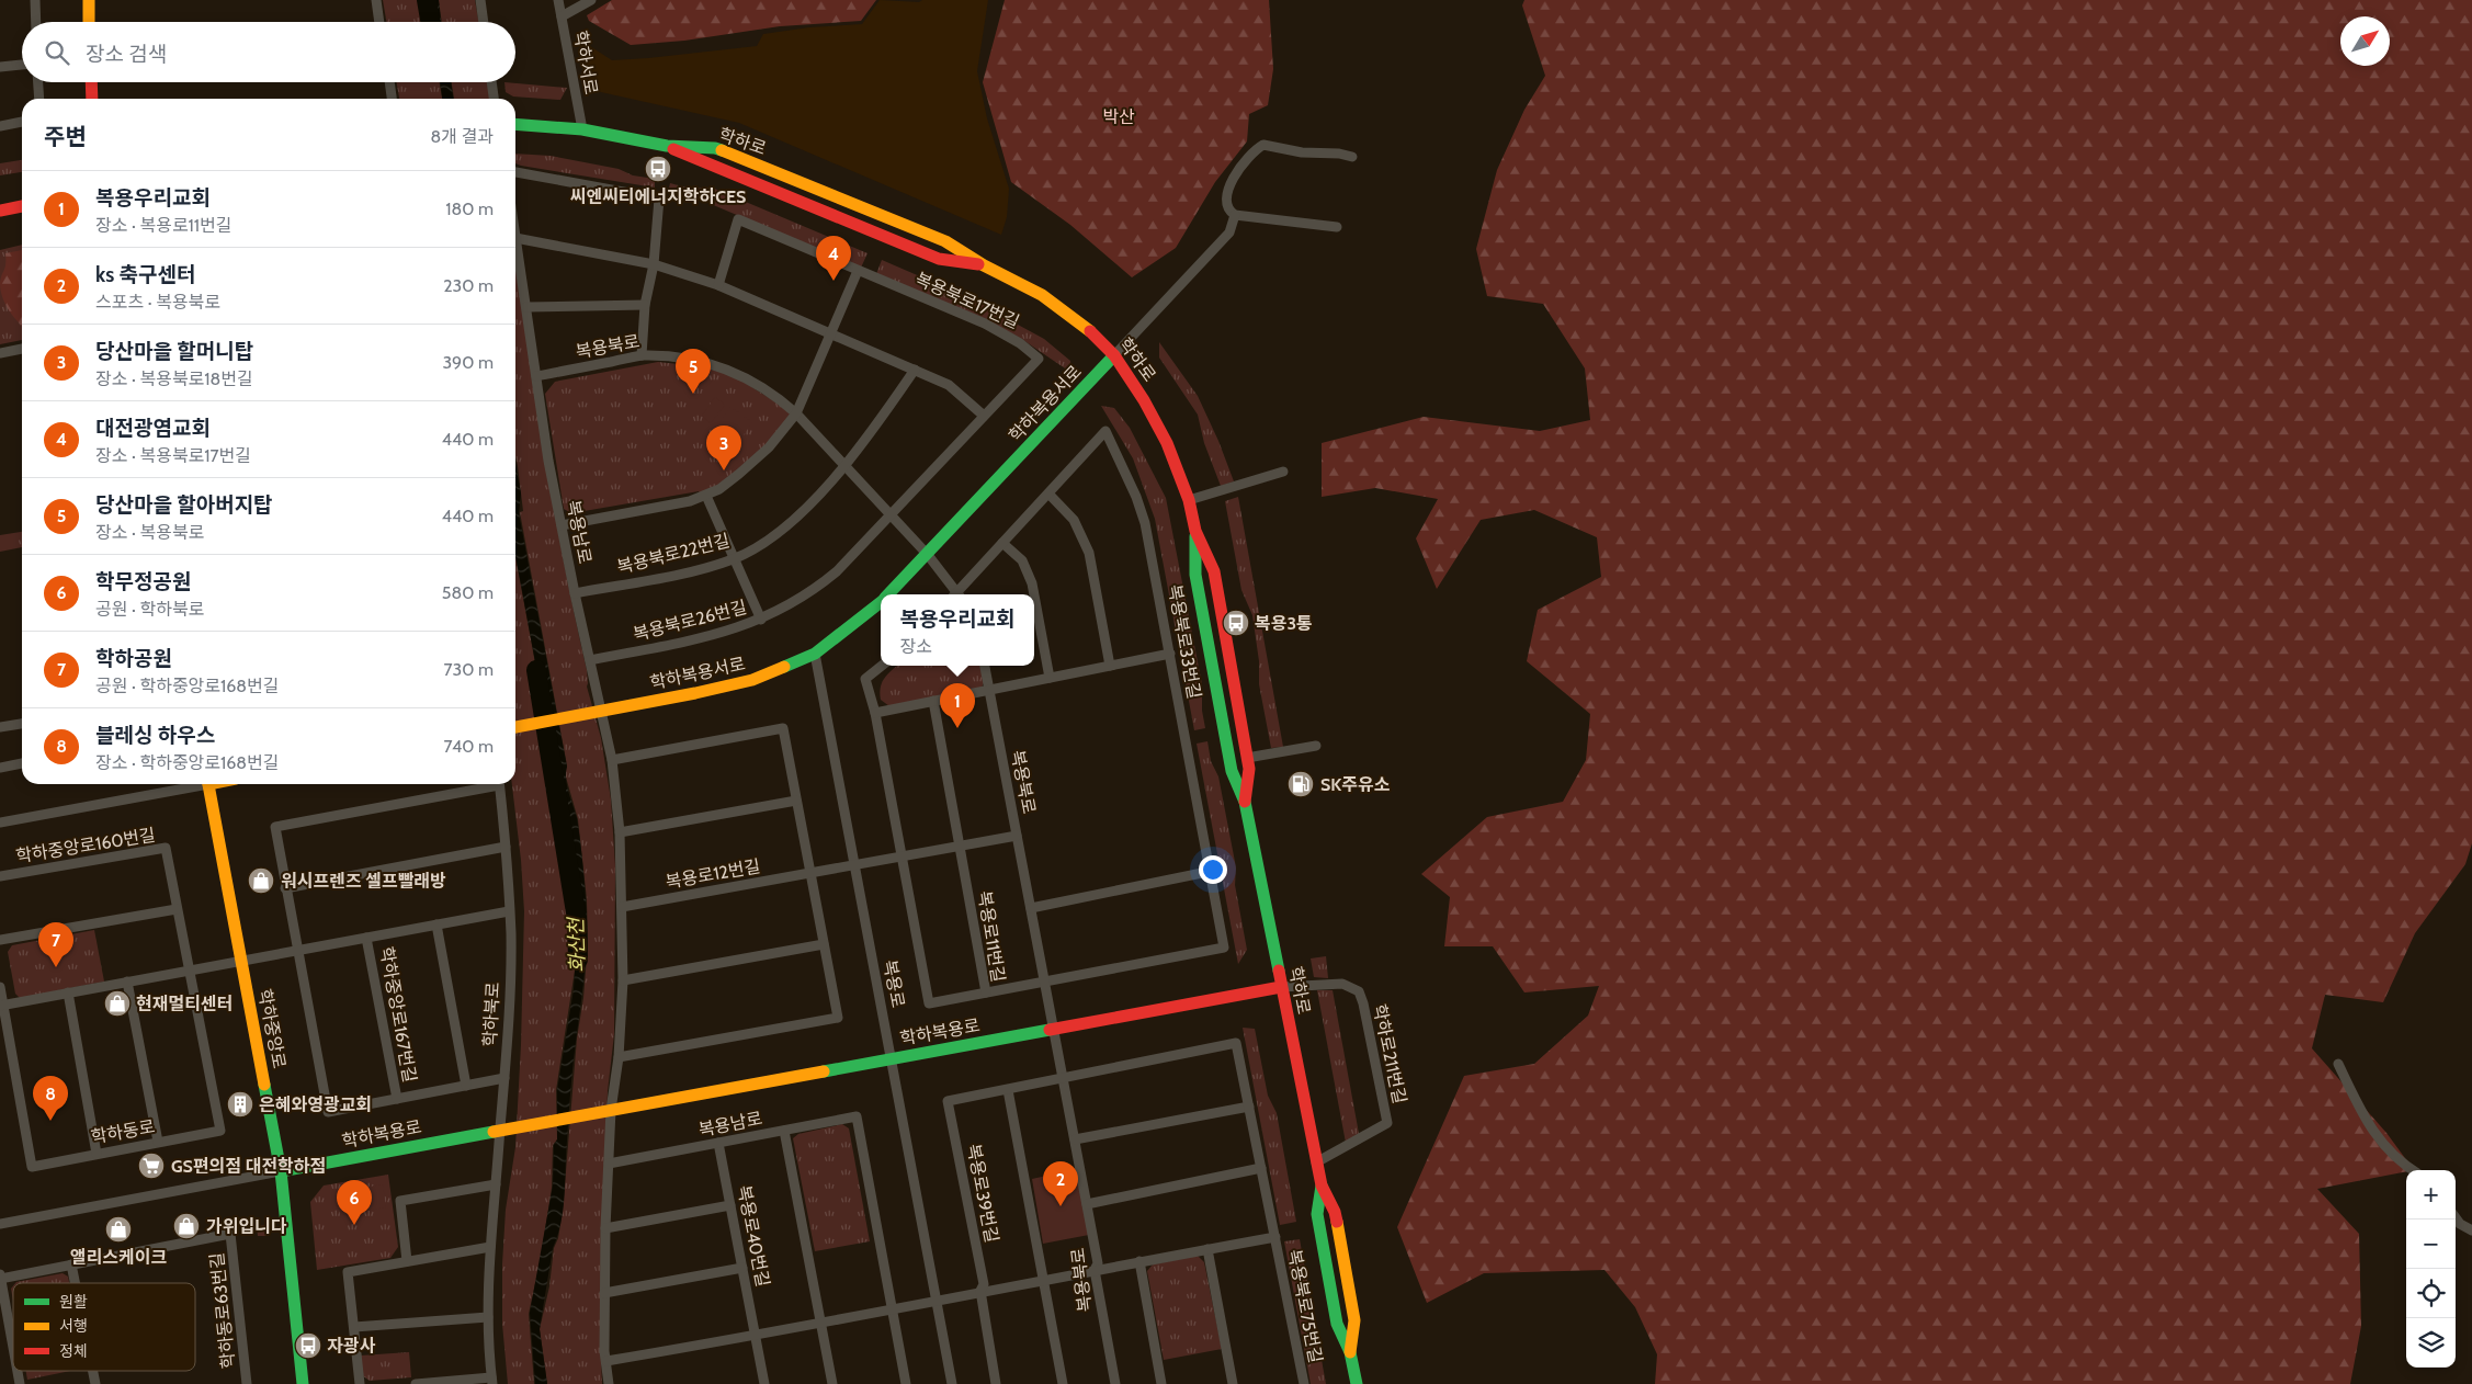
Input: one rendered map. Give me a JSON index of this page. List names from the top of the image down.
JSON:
{
  "streets": {
    "street": [
      "학하서로",
      "학하로",
      "복용북로17번길",
      "복용북로",
      "학하복용서로",
      "복용남로",
      "복용북로22번길",
      "복용북로26번길",
      "복용북로33번길",
      "학하중앙로160번길",
      "복용로12번길",
      "복용로11번길",
      "복용로",
      "학하중앙로167번길",
      "학하북로",
      "학하중앙로",
      "학하복용로",
      "학하로211번길",
      "학하동로",
      "복용로39번길",
      "복용로40번길",
      "복용북로75번길",
      "학하동로63번길"
    ]
  },
  "crossings": [
    ["학하서로", "학하로"],
    ["학하로", "학하복용서로"],
    ["학하로", "학하복용로"],
    ["학하로", "학하로211번길"],
    ["복용북로", "학하복용서로"],
    ["복용북로", "복용남로"],
    ["복용북로", "복용북로22번길"],
    ["복용북로", "복용북로26번길"],
    ["복용북로", "복용북로33번길"],
    ["복용북로", "학하복용로"],
    ["복용북로", "복용북로75번길"],
    ["학하복용서로", "복용남로"],
    ["학하복용서로", "복용로"],
    ["복용남로", "복용북로22번길"],
    ["복용남로", "복용북로26번길"],
    ["복용남로", "복용로12번길"],
    ["복용남로", "학하복용로"],
    ["복용남로", "복용로40번길"],
    ["복용로12번길", "복용로"],
    ["복용로", "학하복용로"],
    ["학하중앙로167번길", "학하북로"],
    ["학하중앙로167번길", "학하중앙로"],
    ["학하중앙로167번길", "학하동로"],
    ["학하북로", "학하복용로"],
    ["학하중앙로", "학하복용로"],
    ["학하복용로", "학하로211번길"]
  ],
  "water": ["화산천"],
  "parks": ["박산"],
  "places": {
    "bus stop": ["씨엔씨티에너지학하CES", "복용3통", "자광사"],
    "fuel station": ["SK주유소"],
    "shop": [
      "워시프렌즈 셀프빨래방",
      "현재멀티센터",
      "가위입니다",
      "앨리스케이크"
    ],
    "building": ["은혜와영광교회"],
    "supermarket": ["GS편의점 대전학하점"]
  },
  "legend": ["원활", "서행", "정체"],
  "north": "top right",
  "page": {
    "search": "장소 검색",
    "heading": ["주변", "8개 결과"],
    "list": [
      {
        "mark": "1",
        "name": "복용우리교회",
        "note": "장소 · 복용로11번길",
        "value": "180 m"
      },
      {
        "mark": "2",
        "name": "ks 축구센터",
        "note": "스포츠 · 복용북로",
        "value": "230 m"
      },
      {
        "mark": "3",
        "name": "당산마을 할머니탑",
        "note": "장소 · 복용북로18번길",
        "value": "390 m"
      },
      {
        "mark": "4",
        "name": "대전광염교회",
        "note": "장소 · 복용북로17번길",
        "value": "440 m"
      },
      {
        "mark": "5",
        "name": "당산마을 할아버지탑",
        "note": "장소 · 복용북로",
        "value": "440 m"
      },
      {
        "mark": "6",
        "name": "학무정공원",
        "note": "공원 · 학하북로",
        "value": "580 m"
      },
      {
        "mark": "7",
        "name": "학하공원",
        "note": "공원 · 학하중앙로168번길",
        "value": "730 m"
      },
      {
        "mark": "8",
        "name": "블레싱 하우스",
        "note": "장소 · 학하중앙로168번길",
        "value": "740 m"
      }
    ],
    "pins": [
      "4",
      "5",
      "3",
      "1",
      "7",
      "8",
      "2",
      "6"
    ],
    "popup": ["복용우리교회", "장소"],
    "map_buttons": ["+", "−"]
  }
}
